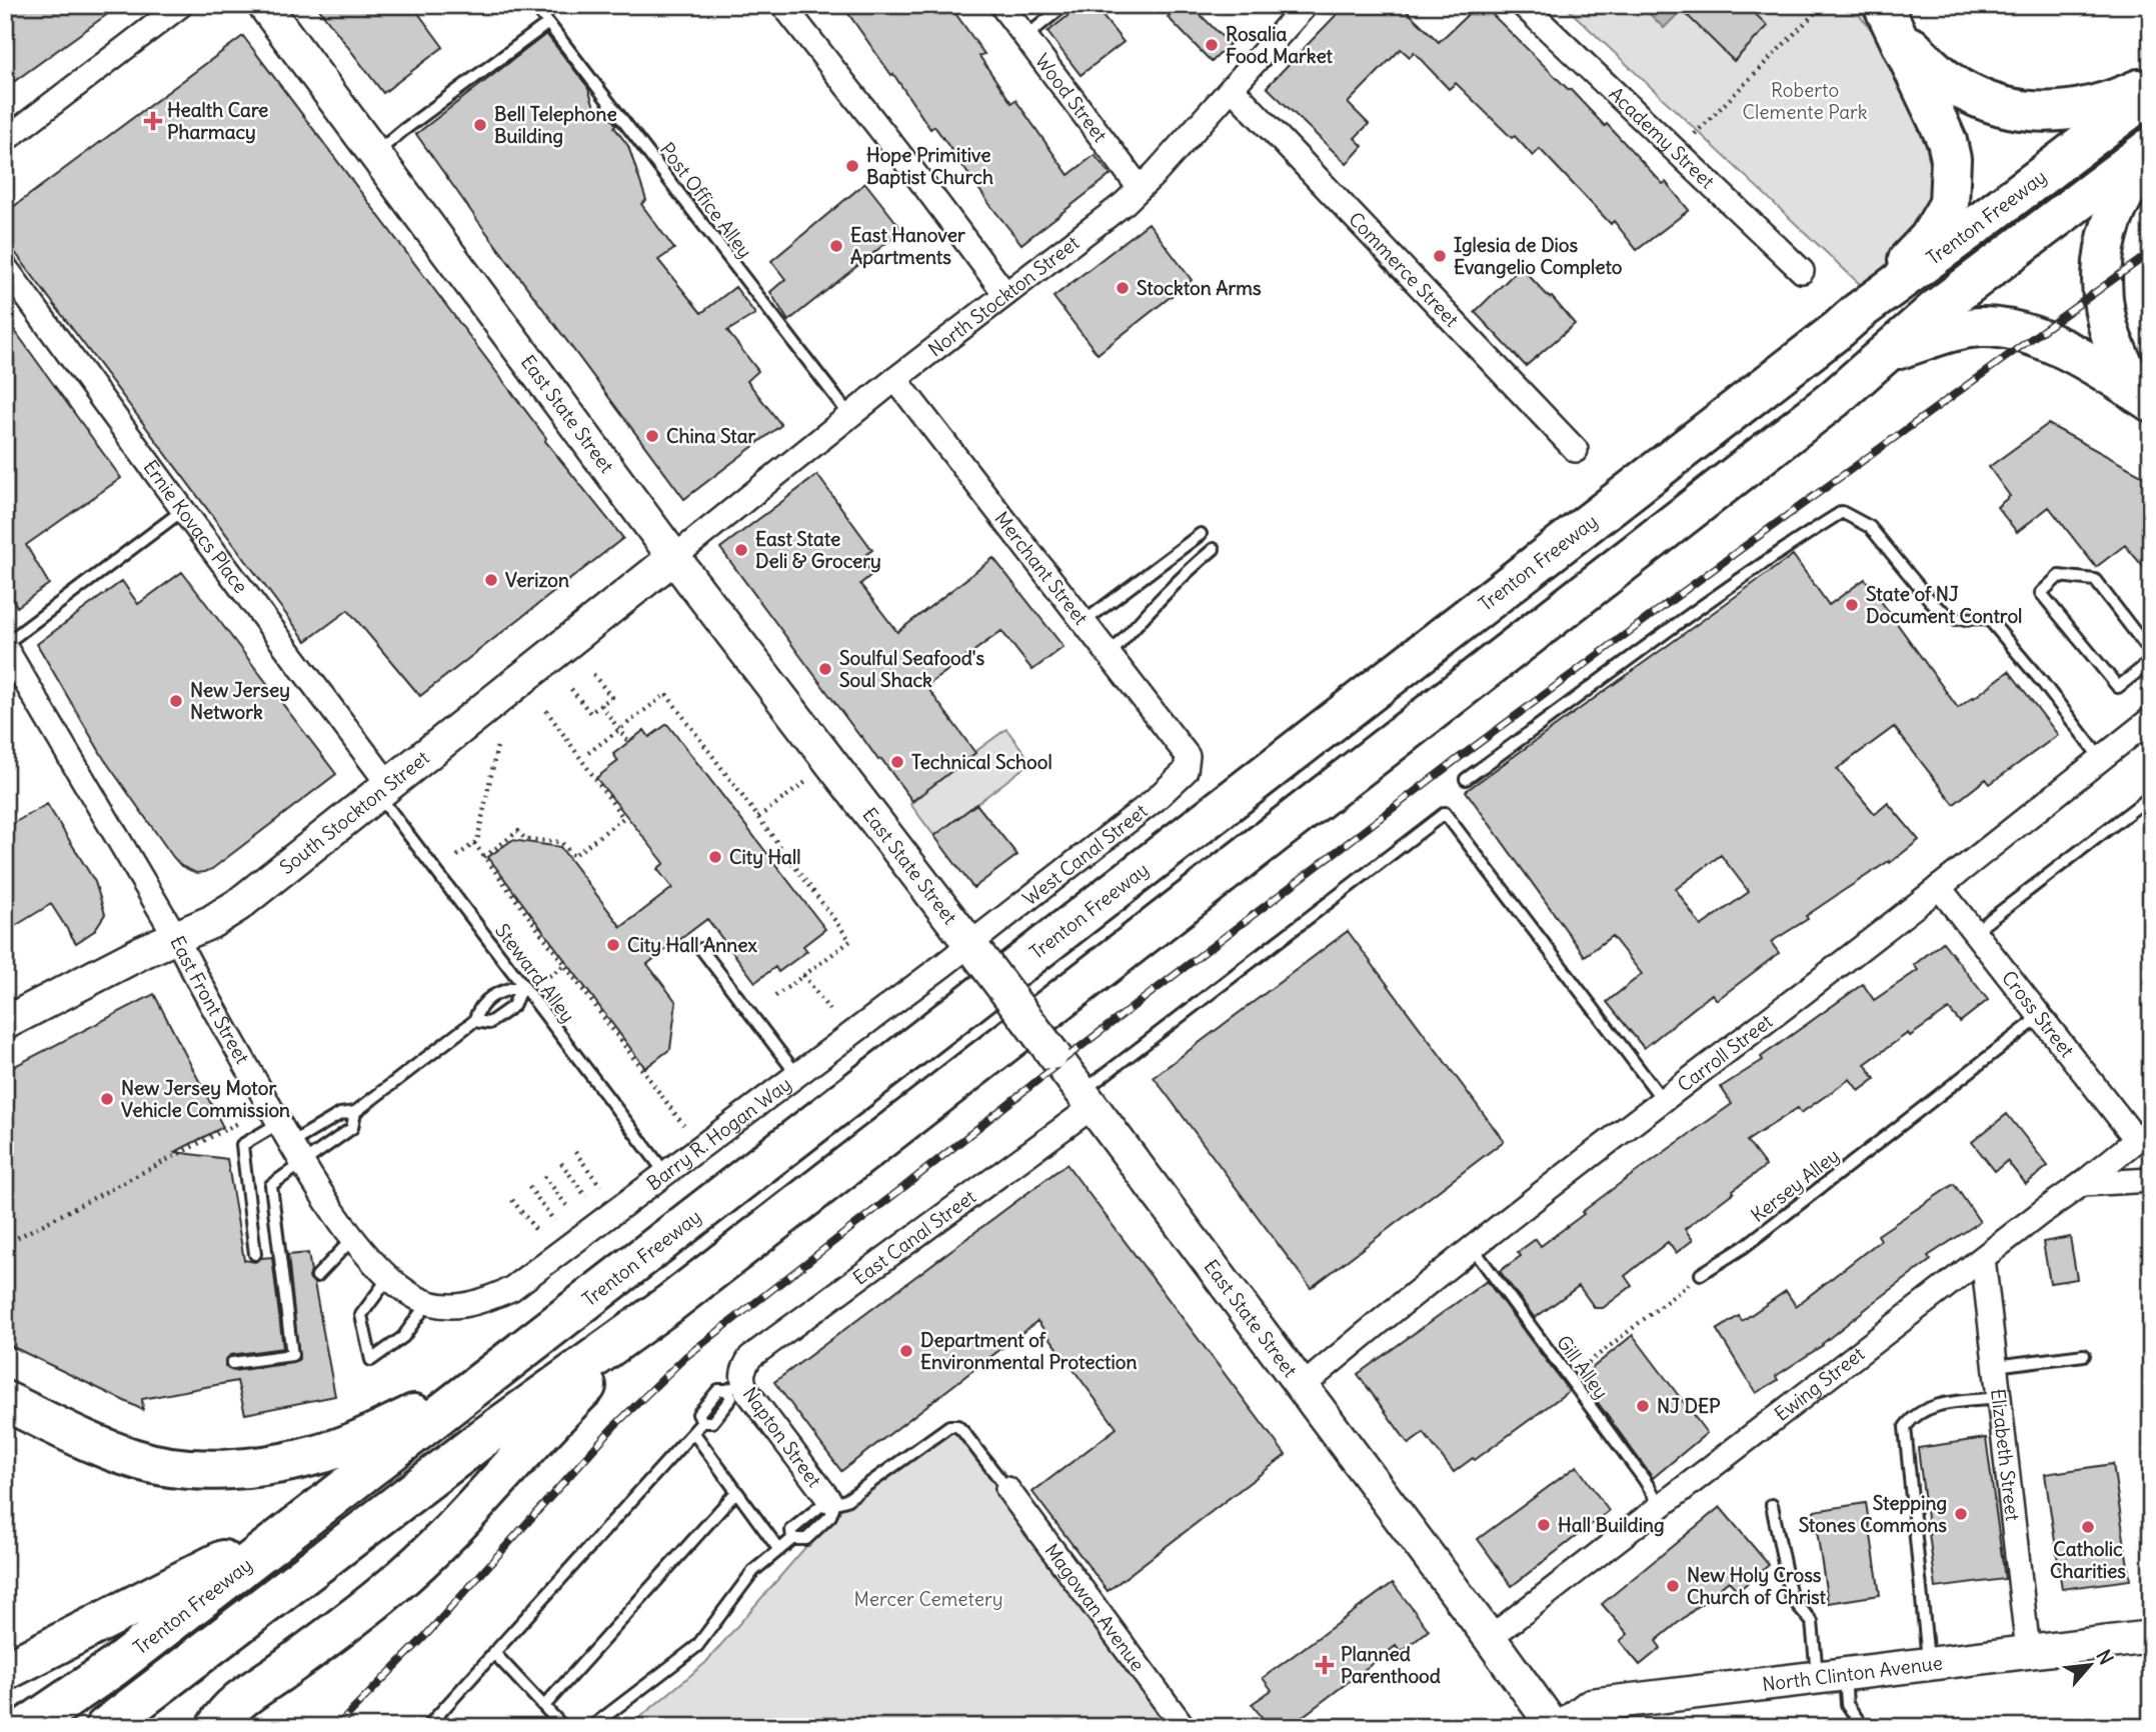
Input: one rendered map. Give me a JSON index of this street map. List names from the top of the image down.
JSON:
{
  "streets": {
    "highway": ["Trenton Freeway"],
    "street": [
      "Wood Street",
      "Academy Street",
      "Commerce Street",
      "North Stockton Street",
      "East State Street",
      "Ernie Kovacs Place",
      "Merchant Street",
      "South Stockton Street",
      "West Canal Street",
      "East Front Street",
      "Cross Street",
      "Carroll Street",
      "Barry R. Hogan Way",
      "East Canal Street",
      "Ewing Street",
      "Napton Street",
      "Elizabeth Street",
      "Magowan Avenue",
      "North Clinton Avenue"
    ],
    "lane": [
      "Post Office Alley",
      "Steward Alley",
      "Kersey Alley",
      "Gill Alley"
    ]
  },
  "crossings": [
    ["Wood Street", "North Stockton Street"],
    ["Post Office Alley", "North Stockton Street"],
    ["Commerce Street", "North Stockton Street"],
    ["North Stockton Street", "East State Street"],
    ["North Stockton Street", "Merchant Street"],
    ["North Stockton Street", "South Stockton Street"],
    ["East State Street", "South Stockton Street"],
    ["East State Street", "West Canal Street"],
    ["East State Street", "Carroll Street"],
    ["East State Street", "Barry R. Hogan Way"],
    ["East State Street", "East Canal Street"],
    ["East State Street", "Ewing Street"],
    ["Ernie Kovacs Place", "South Stockton Street"],
    ["Ernie Kovacs Place", "Steward Alley"],
    ["Merchant Street", "West Canal Street"],
    ["South Stockton Street", "Steward Alley"],
    ["South Stockton Street", "East Front Street"],
    ["West Canal Street", "Barry R. Hogan Way"],
    ["Steward Alley", "Barry R. Hogan Way"],
    ["East Front Street", "Barry R. Hogan Way"],
    ["Cross Street", "Carroll Street"],
    ["Cross Street", "Kersey Alley"],
    ["Cross Street", "Ewing Street"],
    ["Carroll Street", "Gill Alley"],
    ["East Canal Street", "Napton Street"],
    ["Gill Alley", "Ewing Street"],
    ["Ewing Street", "Elizabeth Street"],
    ["Elizabeth Street", "North Clinton Avenue"]
  ],
  "parks": ["Roberto Clemente Park", "Mercer Cemetery"],
  "places": {
    "other": [
      "Rosalia Food Market",
      "Bell Telephone Building",
      "Hope Primitive Baptist Church",
      "East Hanover Apartments",
      "Iglesia de Dios Evangelio Completo",
      "Stockton Arms",
      "China Star",
      "East State Deli & Grocery",
      "Verizon",
      "State of NJ Document Control",
      "Soulful Seafood's Soul Shack",
      "New Jersey Network",
      "Technical School",
      "City Hall",
      "City Hall Annex",
      "New Jersey Motor Vehicle Commission",
      "Department of Environmental Protection",
      "NJ DEP",
      "Stepping Stones Commons",
      "Hall Building",
      "Catholic Charities",
      "New Holy Cross Church of Christ"
    ],
    "health": ["Health Care Pharmacy", "Planned Parenthood"]
  },
  "north": "top right"
}
